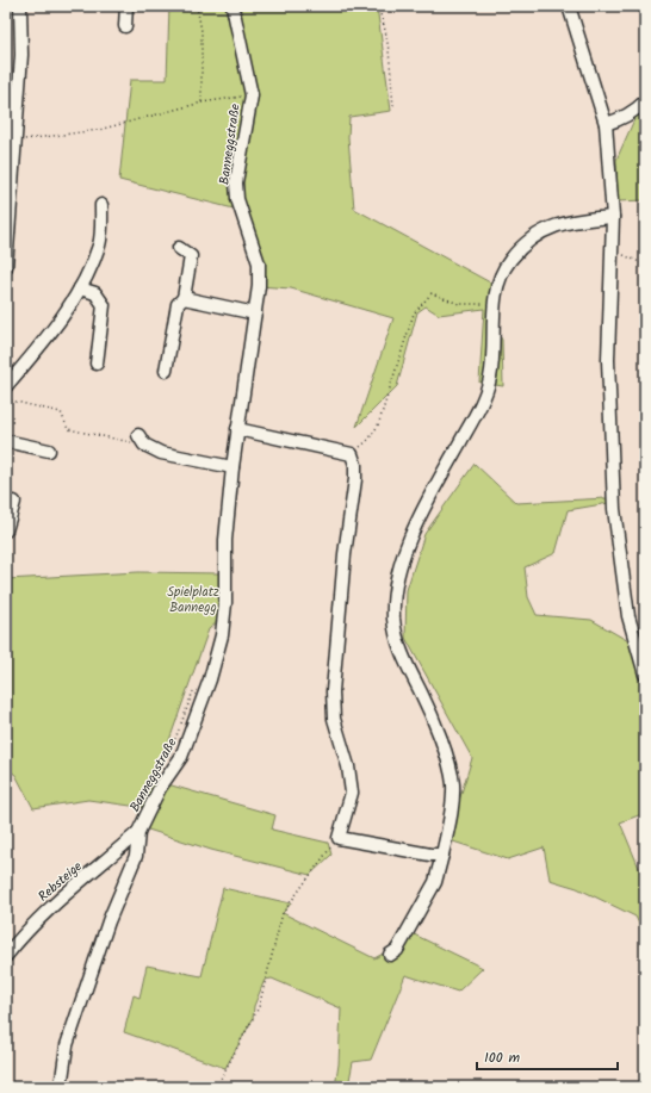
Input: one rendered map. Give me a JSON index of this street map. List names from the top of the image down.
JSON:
{
  "streets": {
    "street": ["Banneggstraße", "Rebsteige"]
  },
  "crossings": [
    ["Banneggstraße", "Rebsteige"]
  ],
  "parks": ["Spielplatz Bannegg"],
  "scale_bar": "100 m"
}
